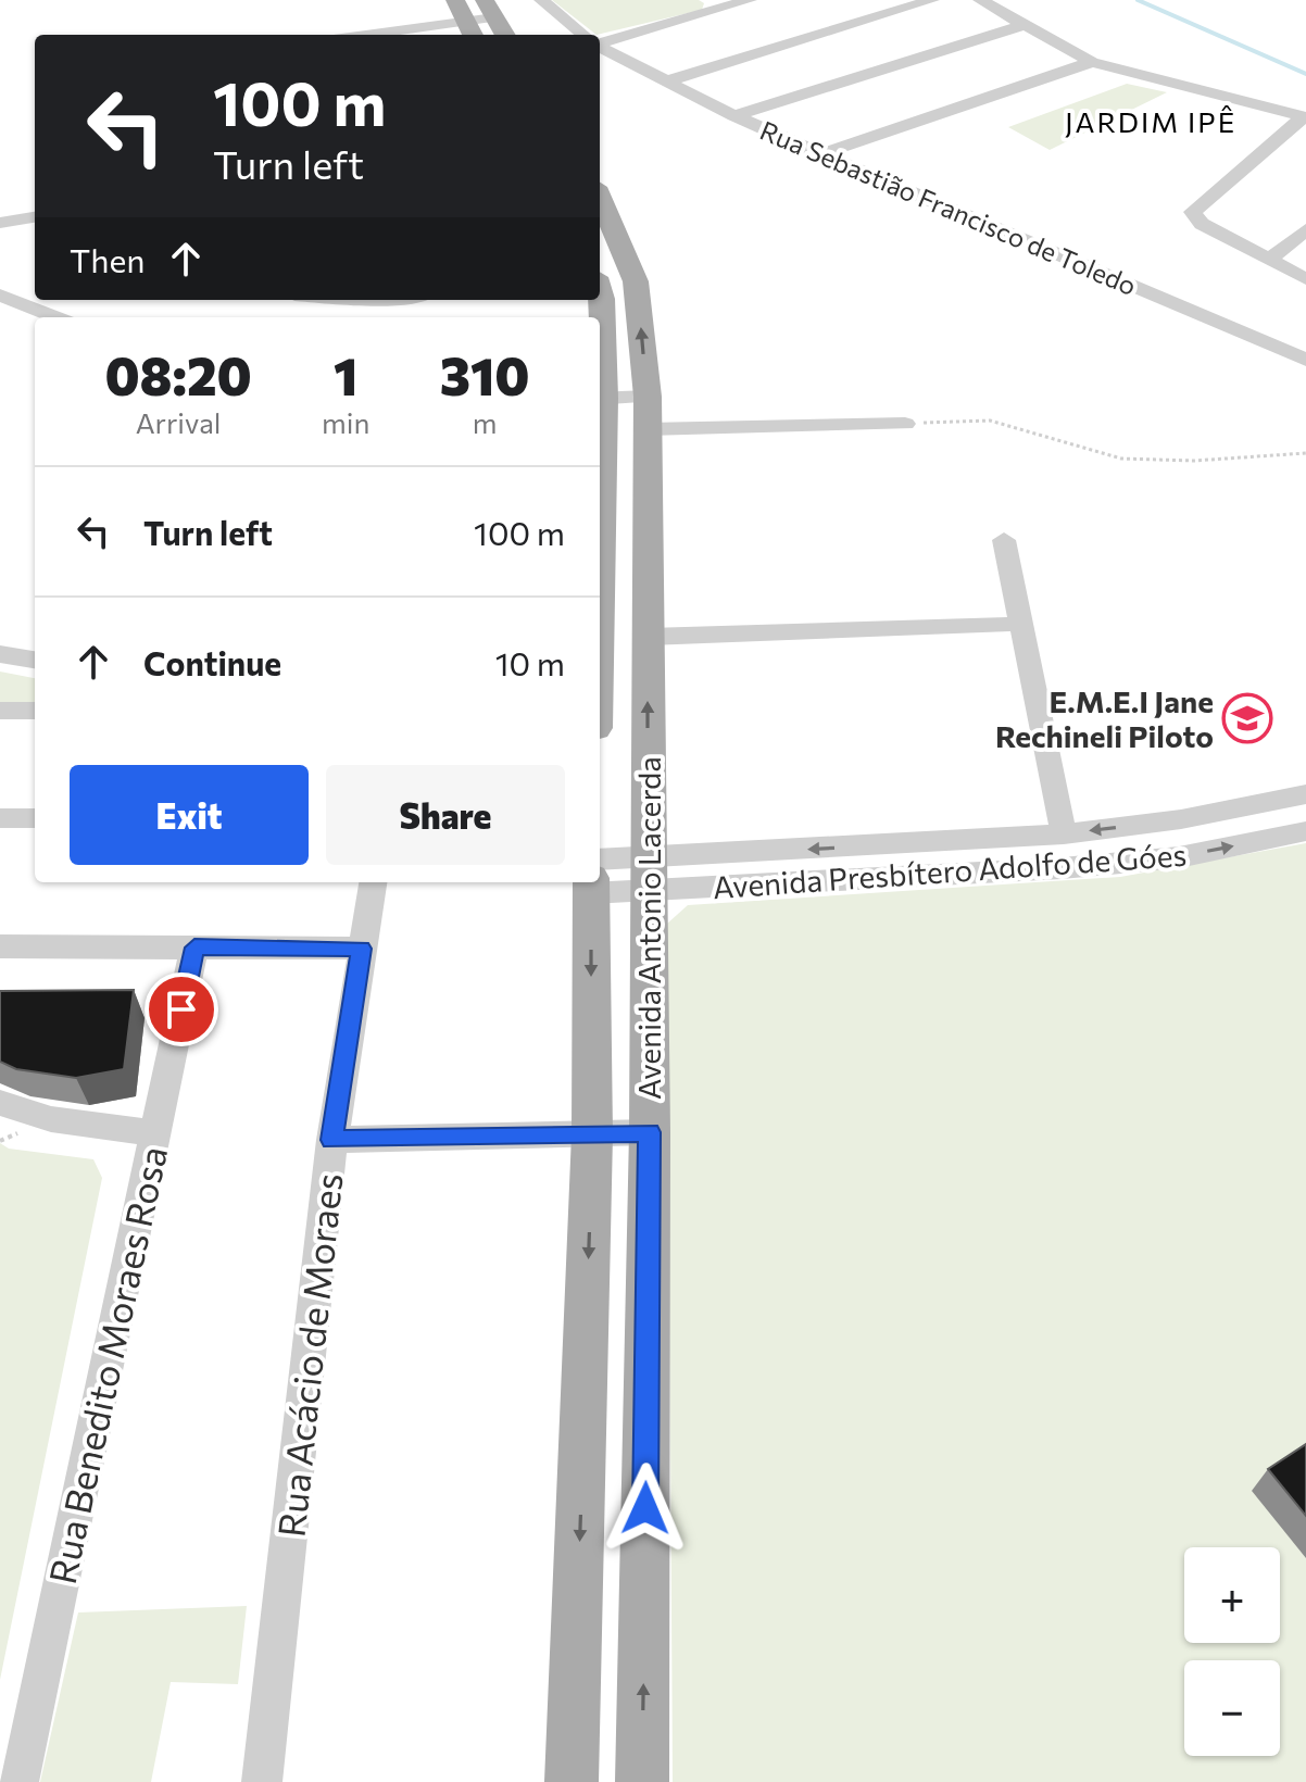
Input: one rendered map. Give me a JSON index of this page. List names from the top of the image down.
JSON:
{
  "streets": {
    "main road": ["Avenida Antonio Lacerda"],
    "street": [
      "Rua Sebastião Francisco de Toledo",
      "Avenida Presbítero Adolfo de Góes",
      "Rua Acácio de Moraes",
      "Rua Benedito Moraes Rosa"
    ]
  },
  "crossings": [
    ["Avenida Presbítero Adolfo de Góes", "Avenida Antonio Lacerda"]
  ],
  "districts": ["JARDIM IPÊ"],
  "places": {
    "school or university": ["E.M.E.I Jane Rechineli Piloto"]
  },
  "page": {
    "turn": ["100 m", "Turn left"],
    "then": "Then",
    "eta": [
      "08:20",
      "Arrival",
      "1",
      "min",
      "310",
      "m"
    ],
    "list": [
      {
        "name": "Turn left",
        "value": "100 m"
      },
      {
        "name": "Continue",
        "value": "10 m"
      }
    ],
    "buttons": ["Exit", "Share"],
    "map_buttons": ["+", "−"]
  }
}
